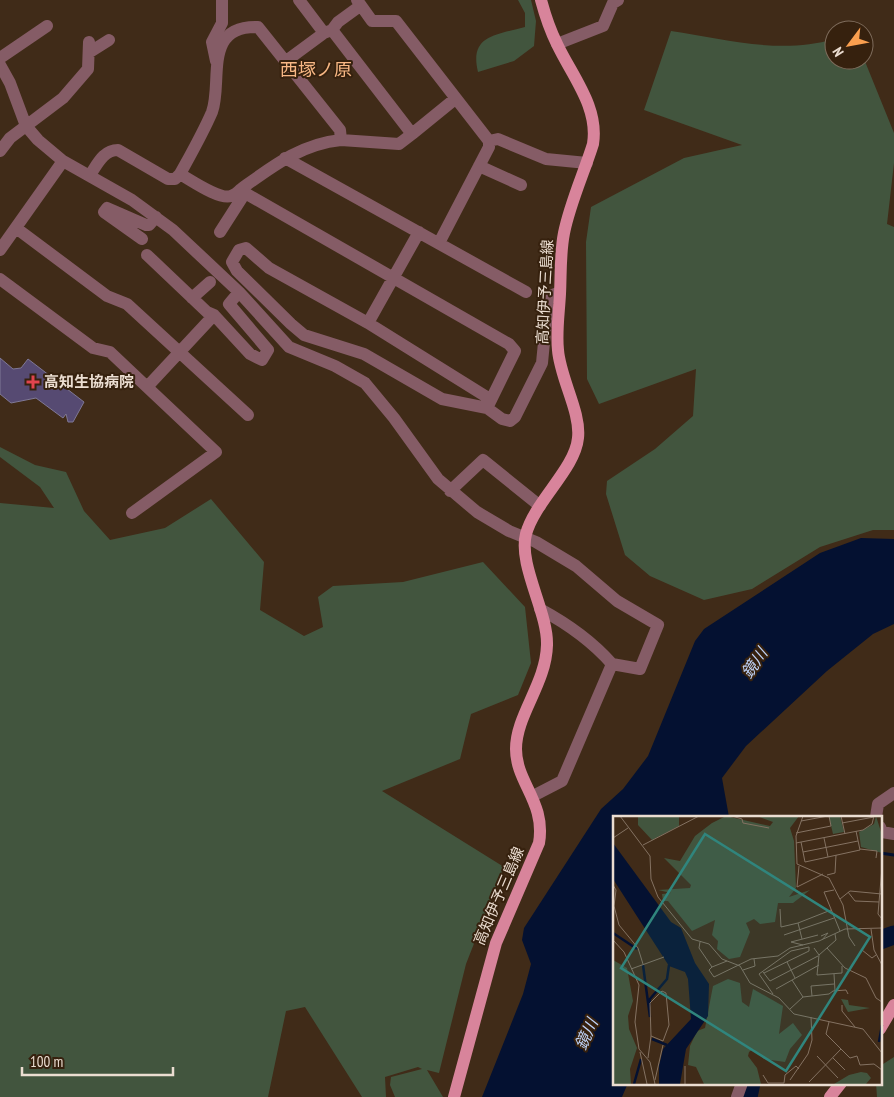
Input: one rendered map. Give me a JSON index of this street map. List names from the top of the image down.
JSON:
{
  "streets": {
    "main road": ["高知伊予三島線"]
  },
  "districts": ["西塚ノ原"],
  "water": ["鏡川"],
  "places": {
    "health": ["高知生協病院"]
  },
  "scale_bar": "100 m",
  "north": "bottom left"
}
